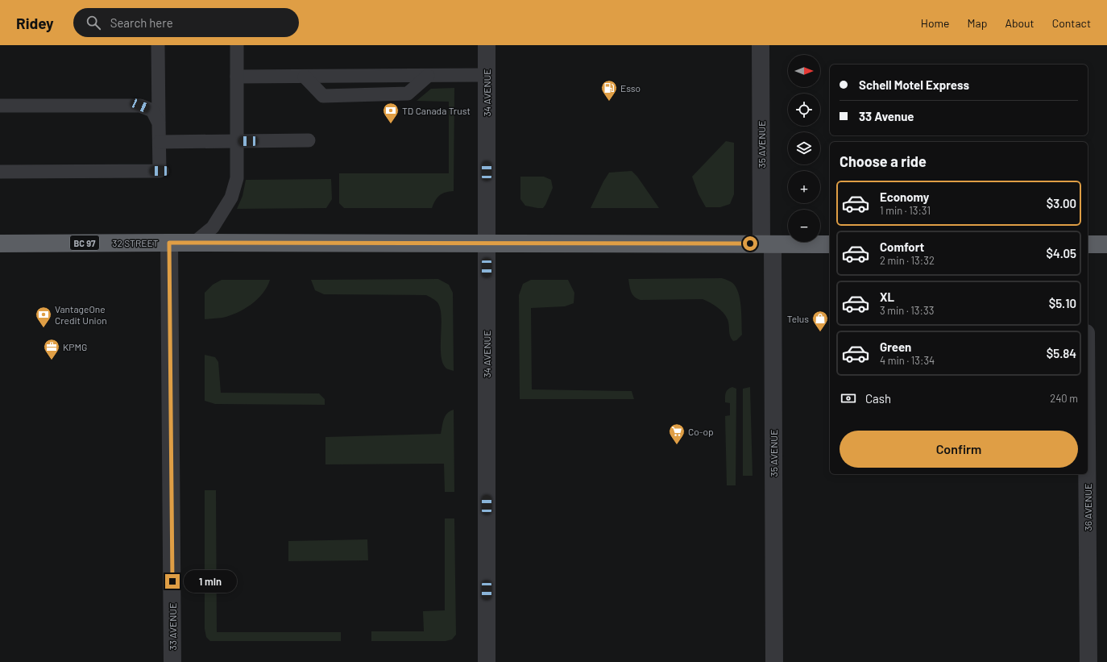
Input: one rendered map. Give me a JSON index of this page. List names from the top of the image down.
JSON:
{
  "streets": {
    "highway": ["BC 97", "32 STREET"],
    "street": [
      "34 AVENUE",
      "35 AVENUE",
      "36 AVENUE",
      "33 AVENUE"
    ]
  },
  "crossings": [
    ["34 AVENUE", "32 STREET"],
    ["35 AVENUE", "32 STREET"],
    ["32 STREET", "33 AVENUE"]
  ],
  "places": {
    "fuel station": ["Esso"],
    "bank": ["TD Canada Trust", "VantageOne Credit Union"],
    "shop": ["Telus"],
    "office": ["KPMG"],
    "supermarket": ["Co-op"]
  },
  "north": "right",
  "page": {
    "header": "Ridey",
    "search": "Search here",
    "nav": [
      "Home",
      "Map",
      "About",
      "Contact"
    ],
    "map_buttons": ["+", "−"],
    "banner": ["Schell Motel Express", "33 Avenue"],
    "heading": "Choose a ride",
    "list": [
      {
        "name": "Economy",
        "note": "1 min · 13:31",
        "value": "$3.00"
      },
      {
        "name": "Comfort",
        "note": "2 min · 13:32",
        "value": "$4.05"
      },
      {
        "name": "XL",
        "note": "3 min · 13:33",
        "value": "$5.10"
      },
      {
        "name": "Green",
        "note": "4 min · 13:34",
        "value": "$5.84"
      }
    ],
    "pay": ["Cash", "240 m"],
    "buttons": "Confirm",
    "bubble": "1 min"
  }
}
